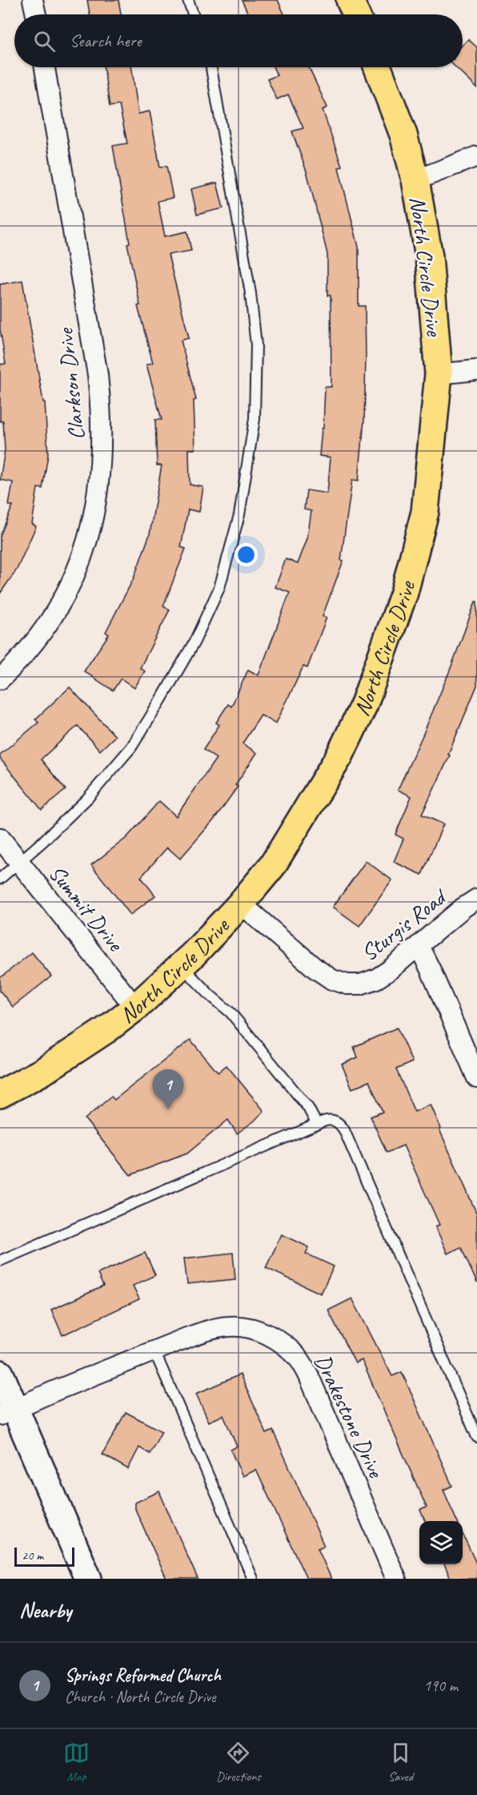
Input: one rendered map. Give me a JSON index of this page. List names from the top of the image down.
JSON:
{
  "streets": {
    "main road": ["North Circle Drive"],
    "street": [
      "Clarkson Drive",
      "Summit Drive",
      "Sturgis Road",
      "Drakestone Drive"
    ]
  },
  "crossings": [
    ["North Circle Drive", "Summit Drive"],
    ["North Circle Drive", "Sturgis Road"]
  ],
  "scale_bar": "20 m",
  "page": {
    "search": "Search here",
    "pins": "1",
    "scale": "20 m",
    "heading": "Nearby",
    "list": [
      {
        "mark": "1",
        "name": "Springs Reformed Church",
        "note": "Church · North Circle Drive",
        "value": "190 m"
      }
    ],
    "nav": ["Map", "Directions", "Saved"]
  }
}
